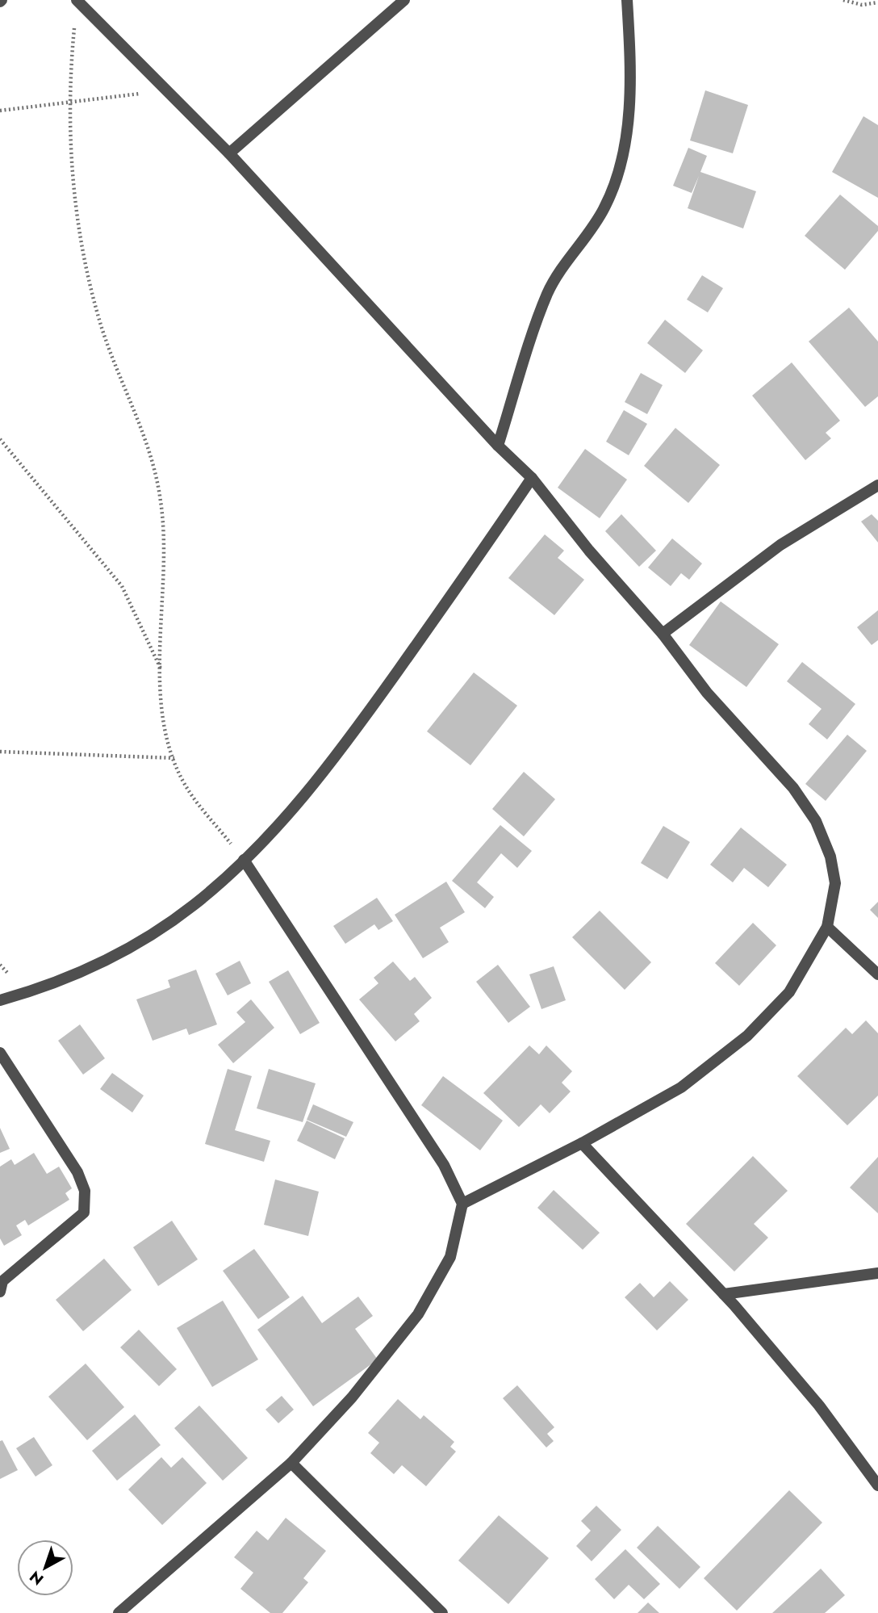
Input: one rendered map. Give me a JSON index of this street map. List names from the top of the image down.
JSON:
{
  "north": "bottom left"
}
